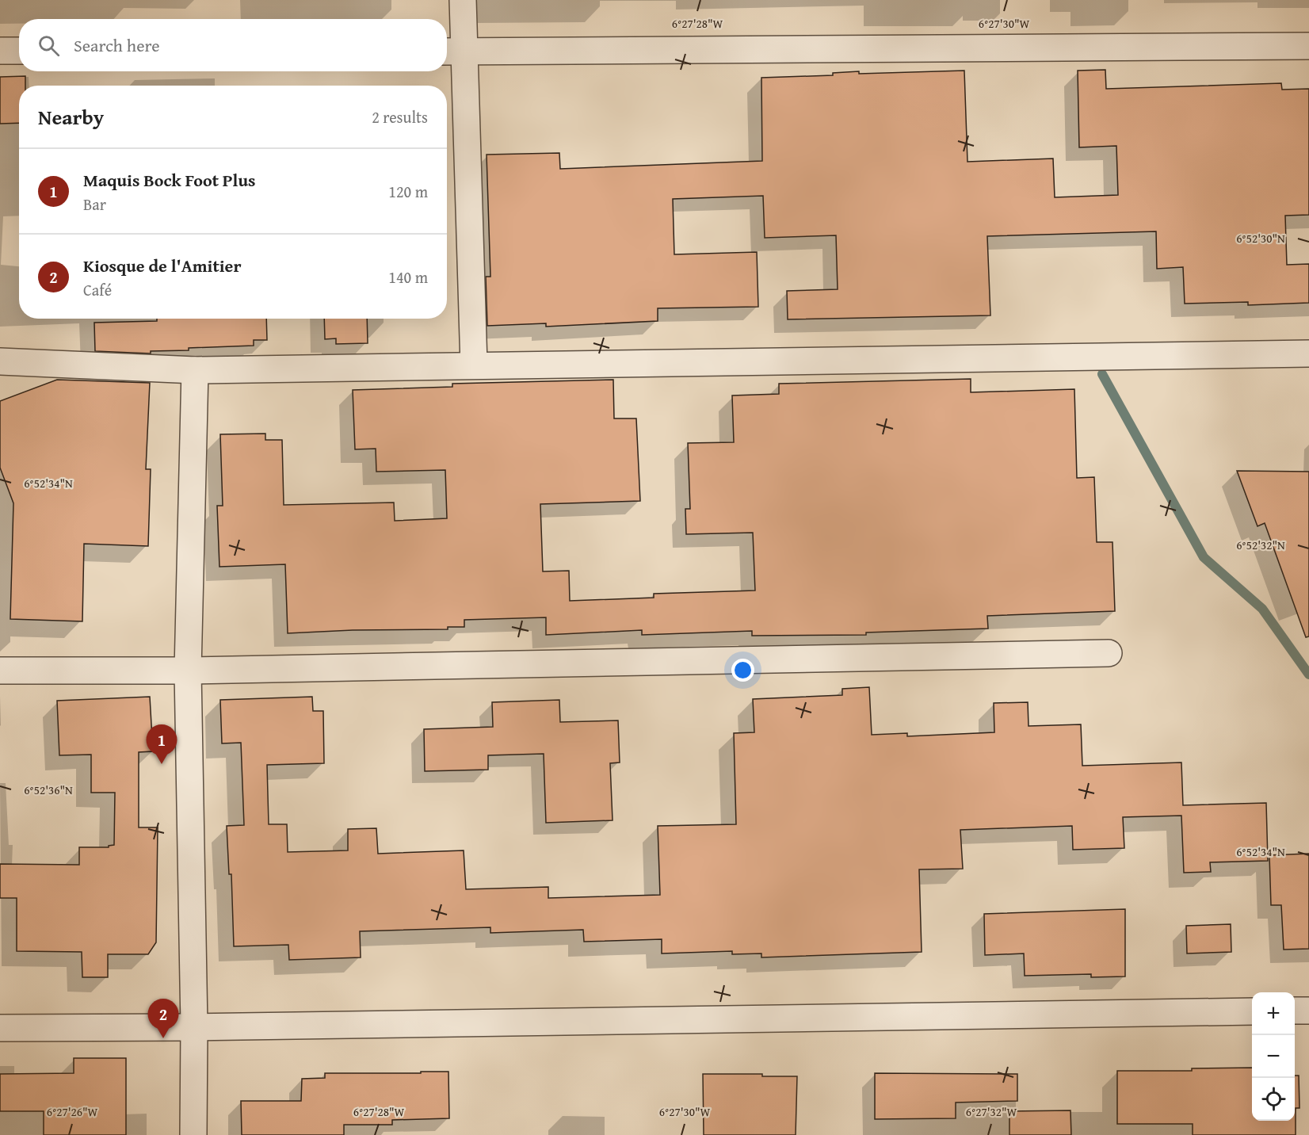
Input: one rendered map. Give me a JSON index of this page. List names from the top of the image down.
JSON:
{
  "page": {
    "search": "Search here",
    "heading": ["Nearby", "2 results"],
    "list": [
      {
        "mark": "1",
        "name": "Maquis Bock Foot Plus",
        "note": "Bar",
        "value": "120 m"
      },
      {
        "mark": "2",
        "name": "Kiosque de l'Amitier",
        "note": "Café",
        "value": "140 m"
      }
    ],
    "pins": ["1", "2"],
    "map_buttons": ["+", "−"]
  },
  "coordinates": [
    "6°27'28\"W",
    "6°27'30\"W",
    "6°52'30\"N",
    "6°52'34\"N",
    "6°52'32\"N",
    "6°52'36\"N",
    "6°27'26\"W",
    "6°27'32\"W"
  ]
}
